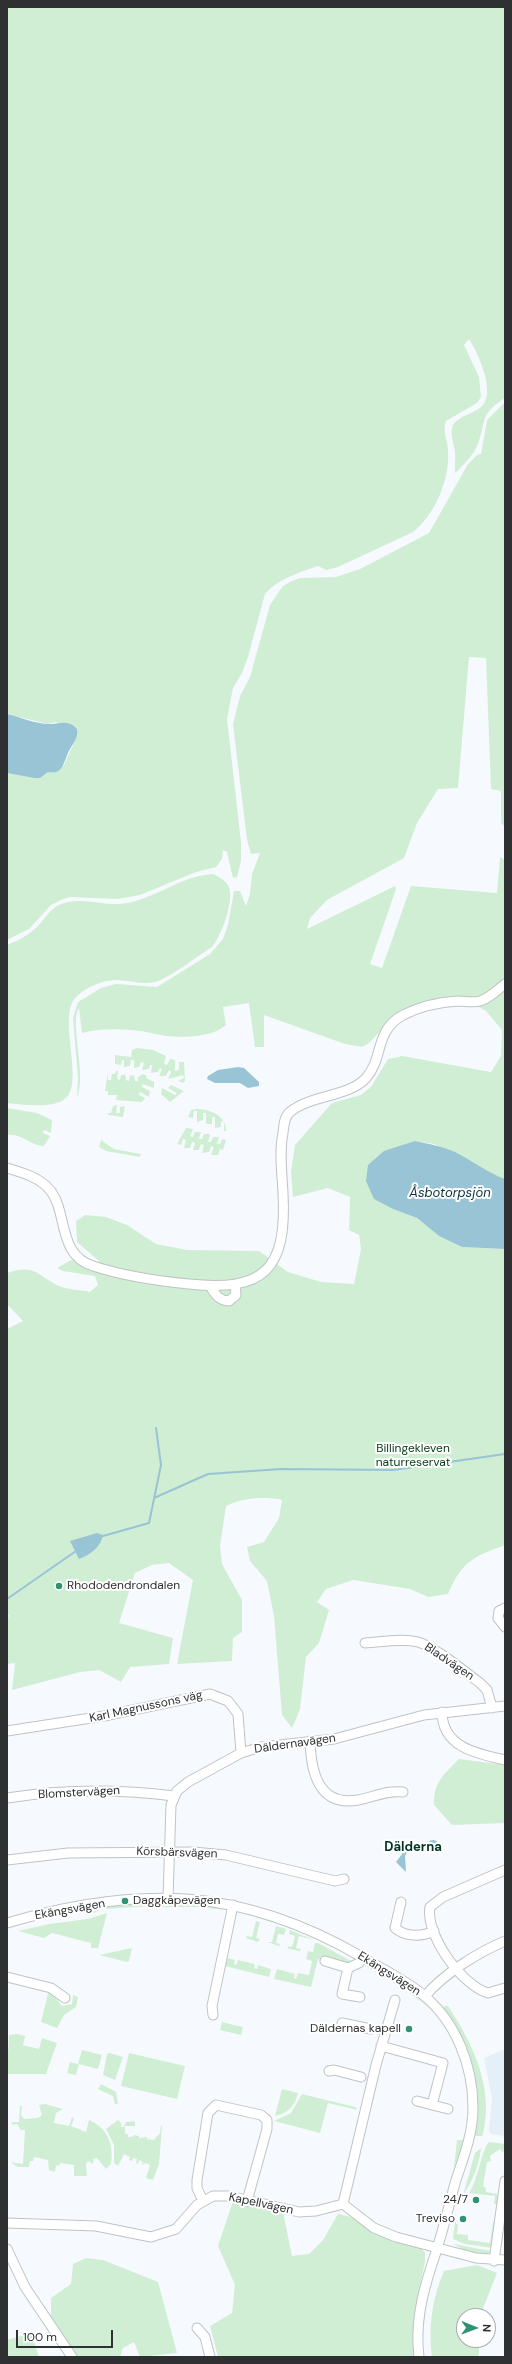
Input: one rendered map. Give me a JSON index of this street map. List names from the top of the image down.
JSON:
{
  "streets": {
    "street": [
      "Bladvägen",
      "Karl Magnussons väg",
      "Däldernavägen",
      "Blomstervägen",
      "Körsbärsvägen",
      "Ekängsvägen",
      "Kapellvägen"
    ]
  },
  "crossings": [
    ["Bladvägen", "Däldernavägen"],
    ["Karl Magnussons väg", "Däldernavägen"],
    ["Däldernavägen", "Blomstervägen"]
  ],
  "districts": ["Dälderna"],
  "water": ["Åsbotorpsjön"],
  "parks": ["Billingekleven naturreservat"],
  "places": [
    "Rhododendrondalen",
    "Daggkåpevägen",
    "Däldernas kapell",
    "24/7",
    "Treviso"
  ],
  "scale_bar": "100 m",
  "north": "right"
}
